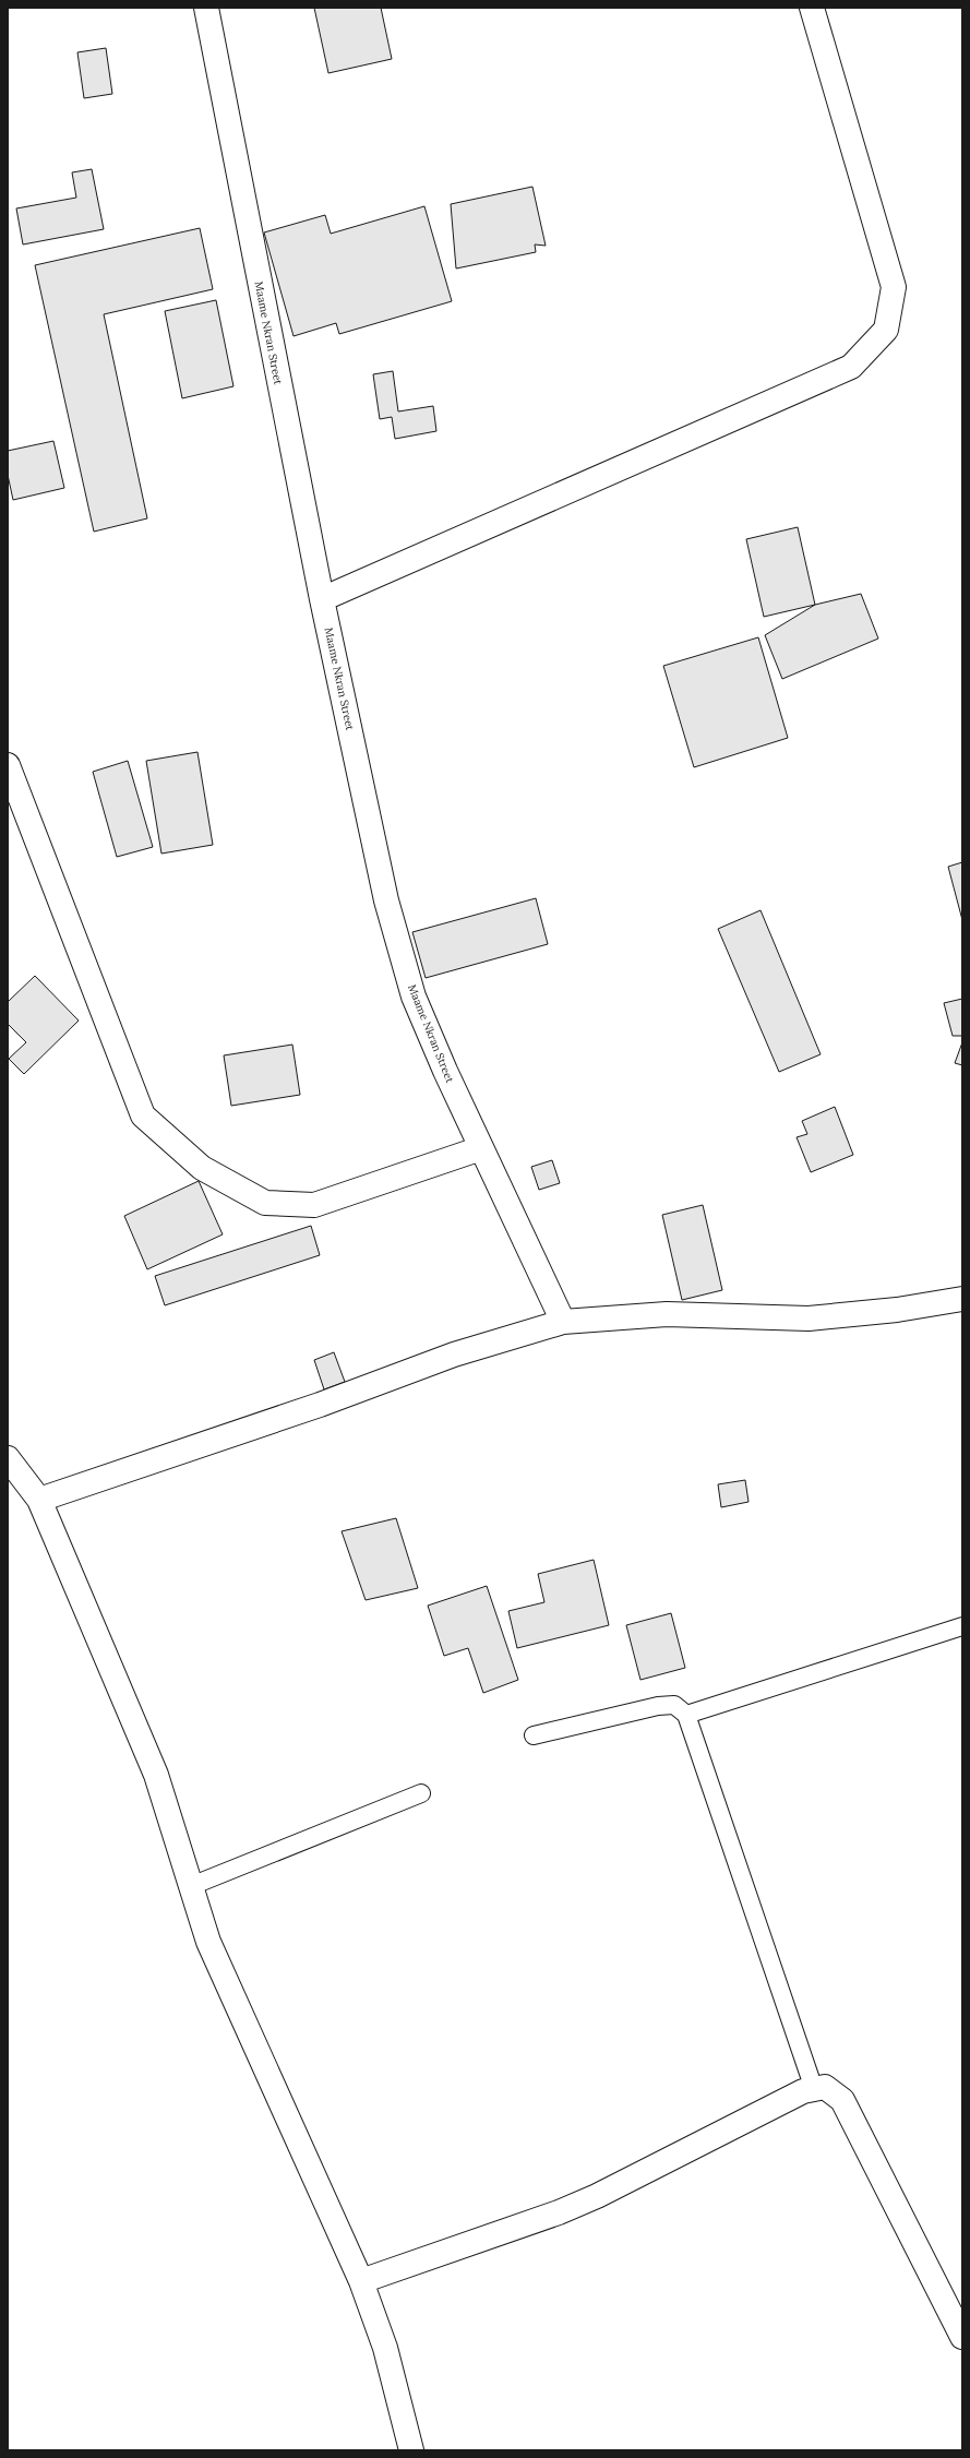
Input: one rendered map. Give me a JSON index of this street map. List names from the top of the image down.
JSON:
{
  "streets": {
    "street": ["Maame Nkran Street"]
  }
}
